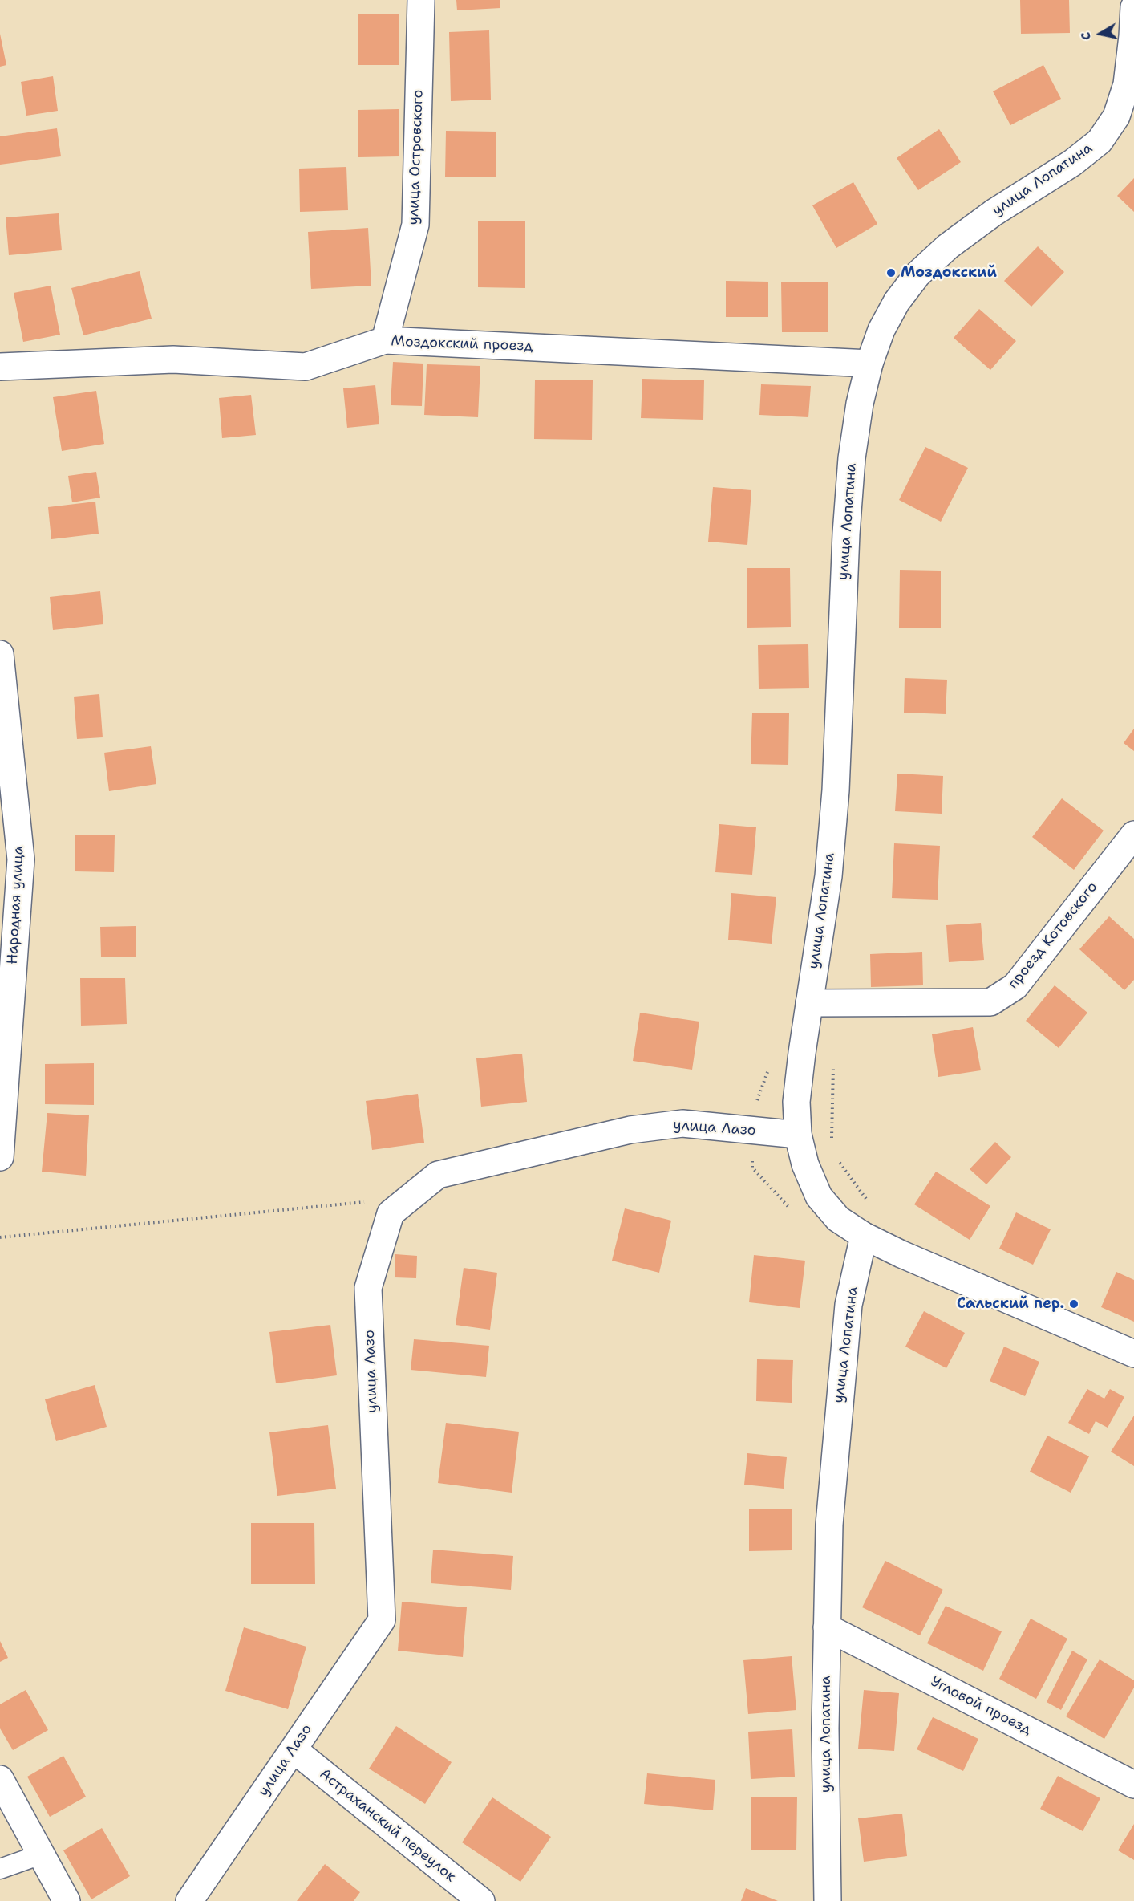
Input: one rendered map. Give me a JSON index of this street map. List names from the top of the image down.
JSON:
{
  "streets": {
    "street": [
      "улица Островского",
      "улица Лопатина",
      "Моздокский проезд",
      "Народная улица",
      "проезд Котовского",
      "улица Лазо",
      "Угловой проезд",
      "Астраханский переулок"
    ]
  },
  "crossings": [
    ["улица Островского", "Моздокский проезд"],
    ["улица Лопатина", "Моздокский проезд"],
    ["улица Лопатина", "проезд Котовского"],
    ["улица Лопатина", "улица Лазо"],
    ["улица Лопатина", "Угловой проезд"],
    ["улица Лазо", "Астраханский переулок"]
  ],
  "places": ["Моздокский", "Сальский пер."],
  "north": "left"
}
